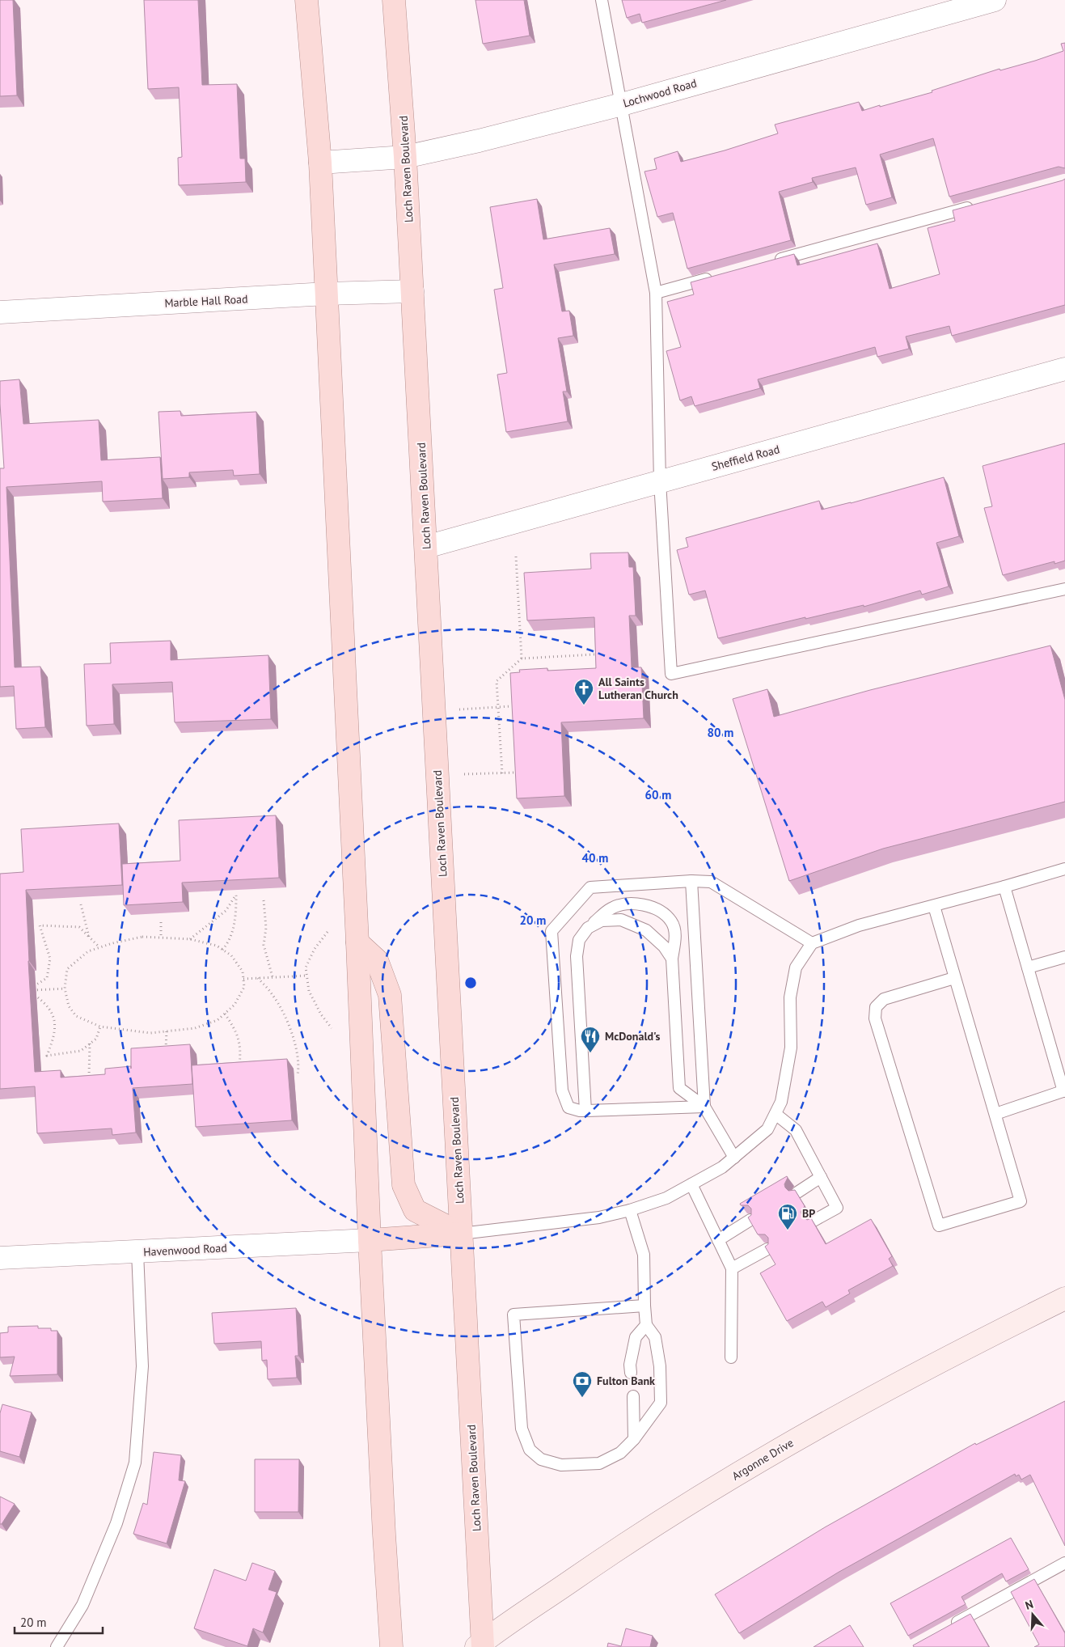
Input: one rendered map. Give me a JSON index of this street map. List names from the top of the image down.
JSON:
{
  "streets": {
    "main road": ["Loch Raven Boulevard", "Argonne Drive"],
    "street": [
      "Lochwood Road",
      "Marble Hall Road",
      "Sheffield Road",
      "Havenwood Road"
    ]
  },
  "crossings": [
    ["Lochwood Road", "Loch Raven Boulevard"],
    ["Loch Raven Boulevard", "Marble Hall Road"],
    ["Loch Raven Boulevard", "Sheffield Road"],
    ["Loch Raven Boulevard", "Argonne Drive"]
  ],
  "places": {
    "church": ["All Saints Lutheran Church"],
    "restaurant": ["McDonald's"],
    "fuel station": ["BP"],
    "bank": ["Fulton Bank"]
  },
  "scale_bar": "20 m",
  "north": "top",
  "rings": [
    "80 m",
    "60 m",
    "40 m",
    "20 m"
  ]
}
